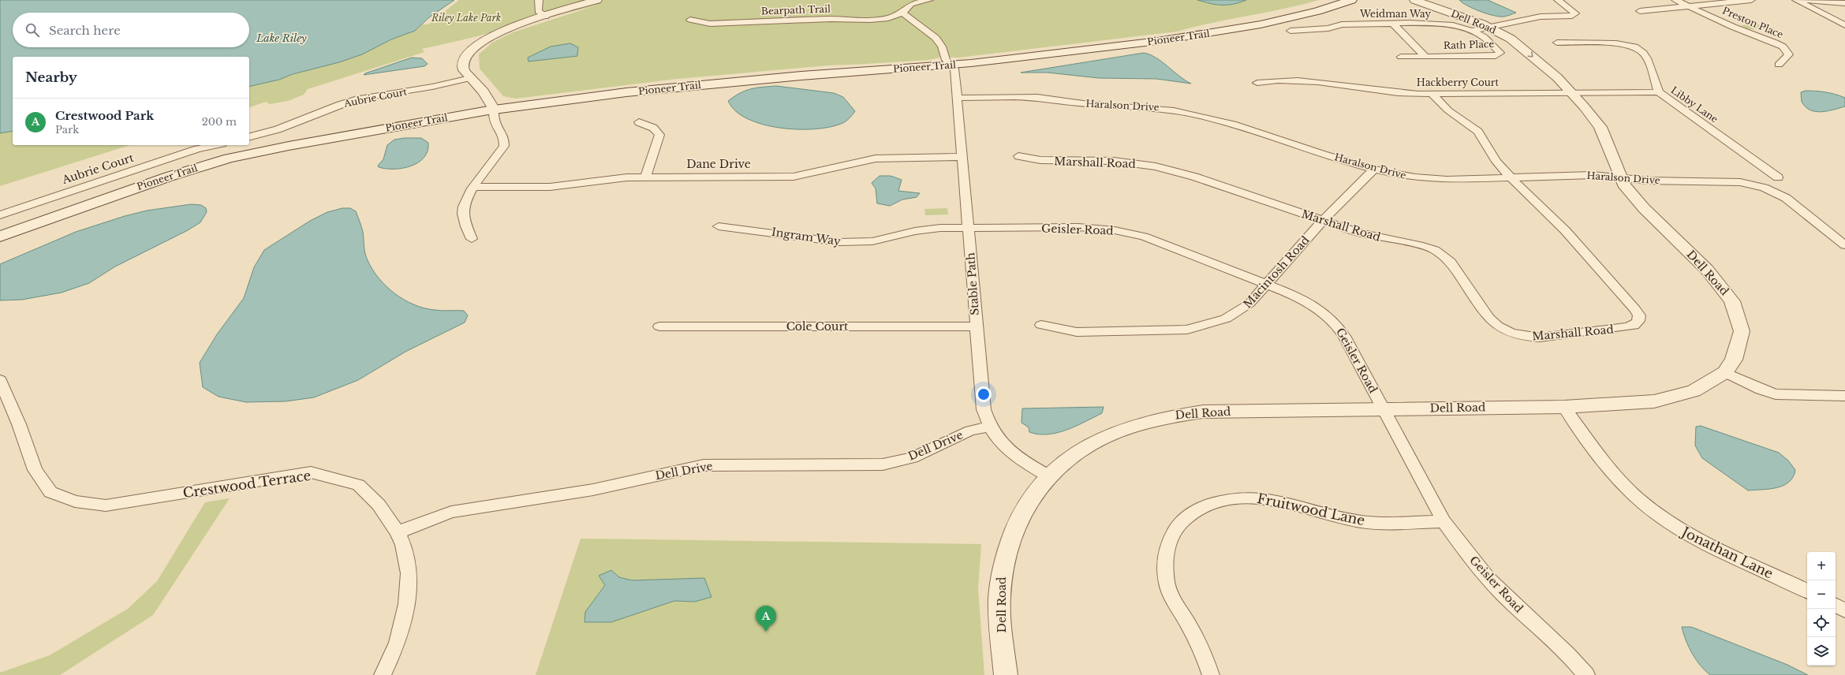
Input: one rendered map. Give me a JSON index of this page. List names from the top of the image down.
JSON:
{
  "streets": {
    "main road": ["Pioneer Trail"],
    "street": [
      "Bearpath Trail",
      "Weidman Way",
      "Dell Road",
      "Preston Place",
      "Rath Place",
      "Hackberry Court",
      "Aubrie Court",
      "Libby Lane",
      "Haralson Drive",
      "Marshall Road",
      "Dane Drive",
      "Geisler Road",
      "Ingram Way",
      "Macintosh Road",
      "Stable Path",
      "Cole Court",
      "Dell Drive",
      "Crestwood Terrace",
      "Fruitwood Lane",
      "Jonathan Lane"
    ]
  },
  "crossings": [
    ["Weidman Way", "Dell Road"],
    ["Weidman Way", "Rath Place"],
    ["Dell Road", "Hackberry Court"],
    ["Dell Road", "Haralson Drive"],
    ["Dell Road", "Geisler Road"],
    ["Dell Road", "Stable Path"],
    ["Dell Road", "Jonathan Lane"],
    ["Pioneer Trail", "Stable Path"],
    ["Hackberry Court", "Libby Lane"],
    ["Hackberry Court", "Marshall Road"],
    ["Haralson Drive", "Marshall Road"],
    ["Haralson Drive", "Macintosh Road"],
    ["Haralson Drive", "Stable Path"],
    ["Marshall Road", "Macintosh Road"],
    ["Dane Drive", "Stable Path"],
    ["Geisler Road", "Ingram Way"],
    ["Geisler Road", "Macintosh Road"],
    ["Geisler Road", "Stable Path"],
    ["Geisler Road", "Fruitwood Lane"],
    ["Ingram Way", "Stable Path"],
    ["Stable Path", "Cole Court"],
    ["Stable Path", "Dell Drive"],
    ["Dell Drive", "Crestwood Terrace"]
  ],
  "water": ["Lake Riley"],
  "parks": ["Riley Lake Park"],
  "page": {
    "search": "Search here",
    "heading": "Nearby",
    "list": [
      {
        "mark": "A",
        "name": "Crestwood Park",
        "note": "Park",
        "value": "200 m"
      }
    ],
    "map_buttons": ["+", "−"],
    "pins": "A"
  }
}
